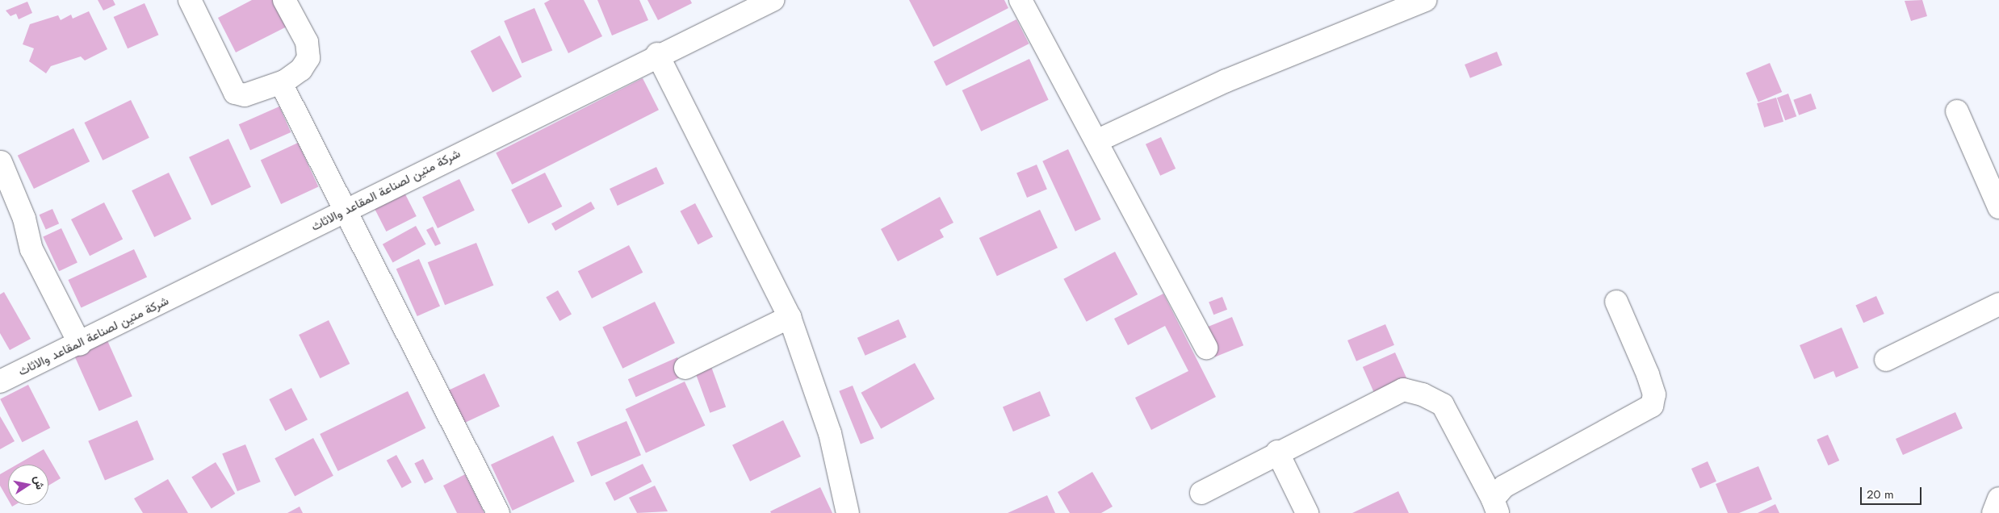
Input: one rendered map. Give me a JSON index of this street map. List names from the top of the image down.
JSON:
{
  "streets": {
    "street": ["شركة متين لصناعة المقاعد والاثاث"]
  },
  "scale_bar": "20 m",
  "north": "right"
}
